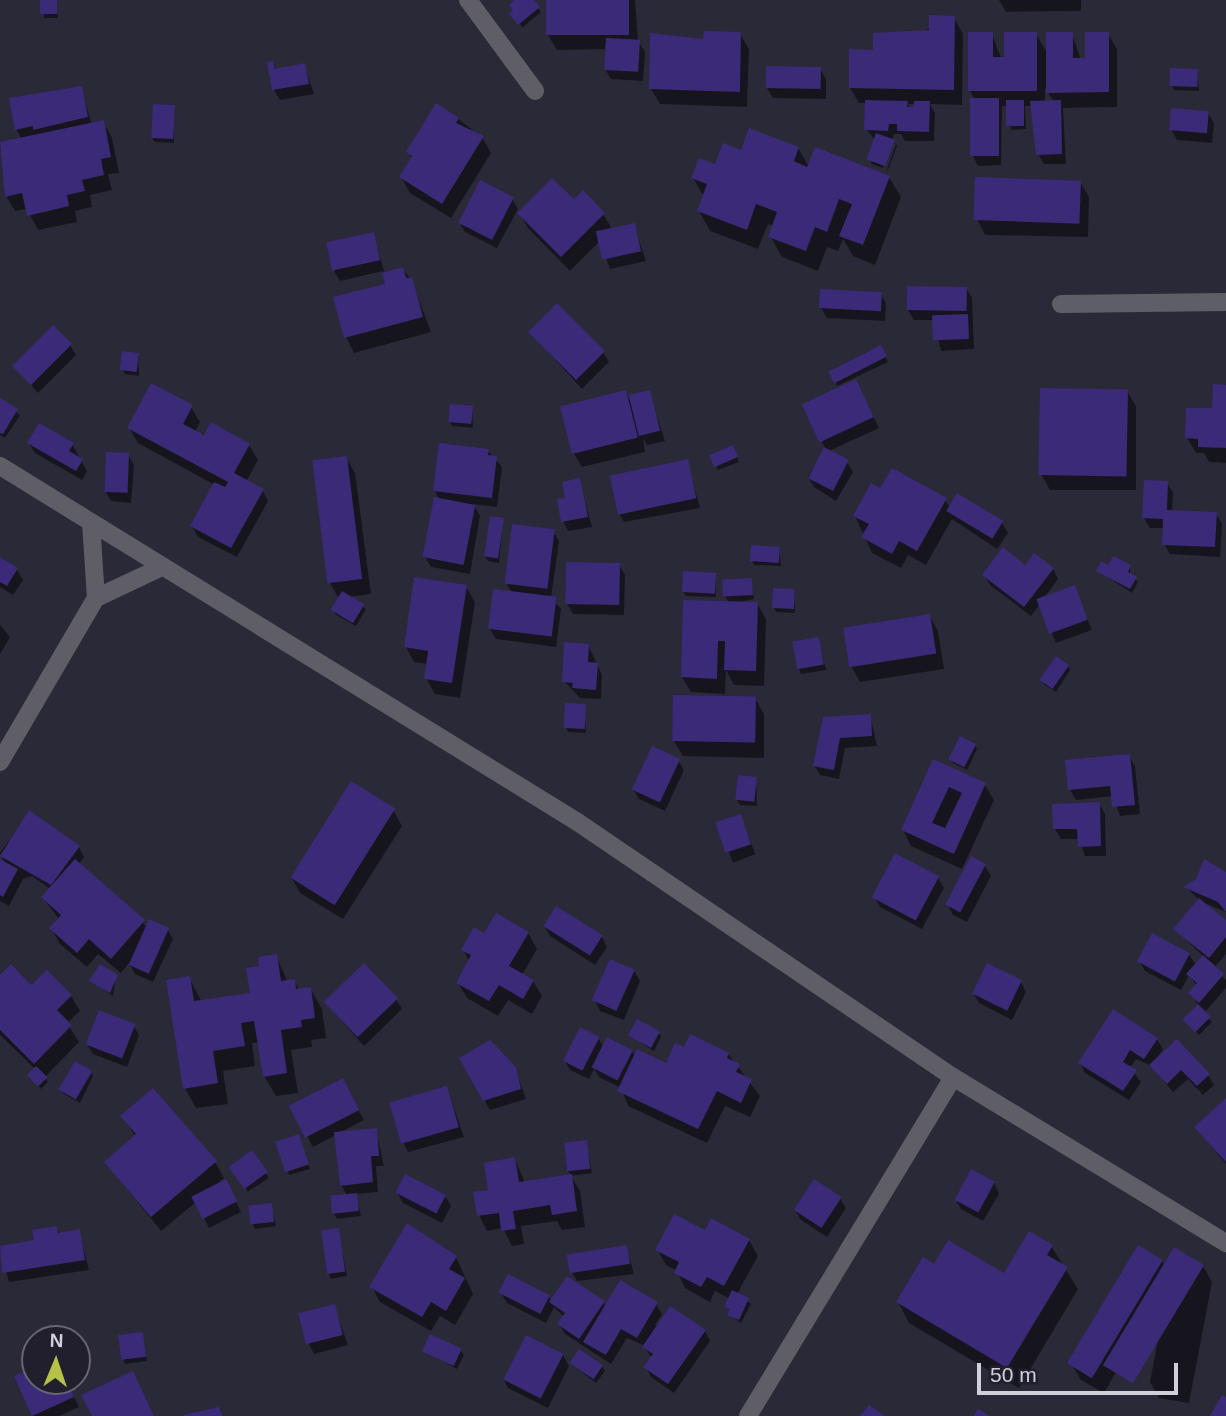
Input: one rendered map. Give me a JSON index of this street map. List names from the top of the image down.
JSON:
{
  "scale_bar": "50 m",
  "north": "top"
}
